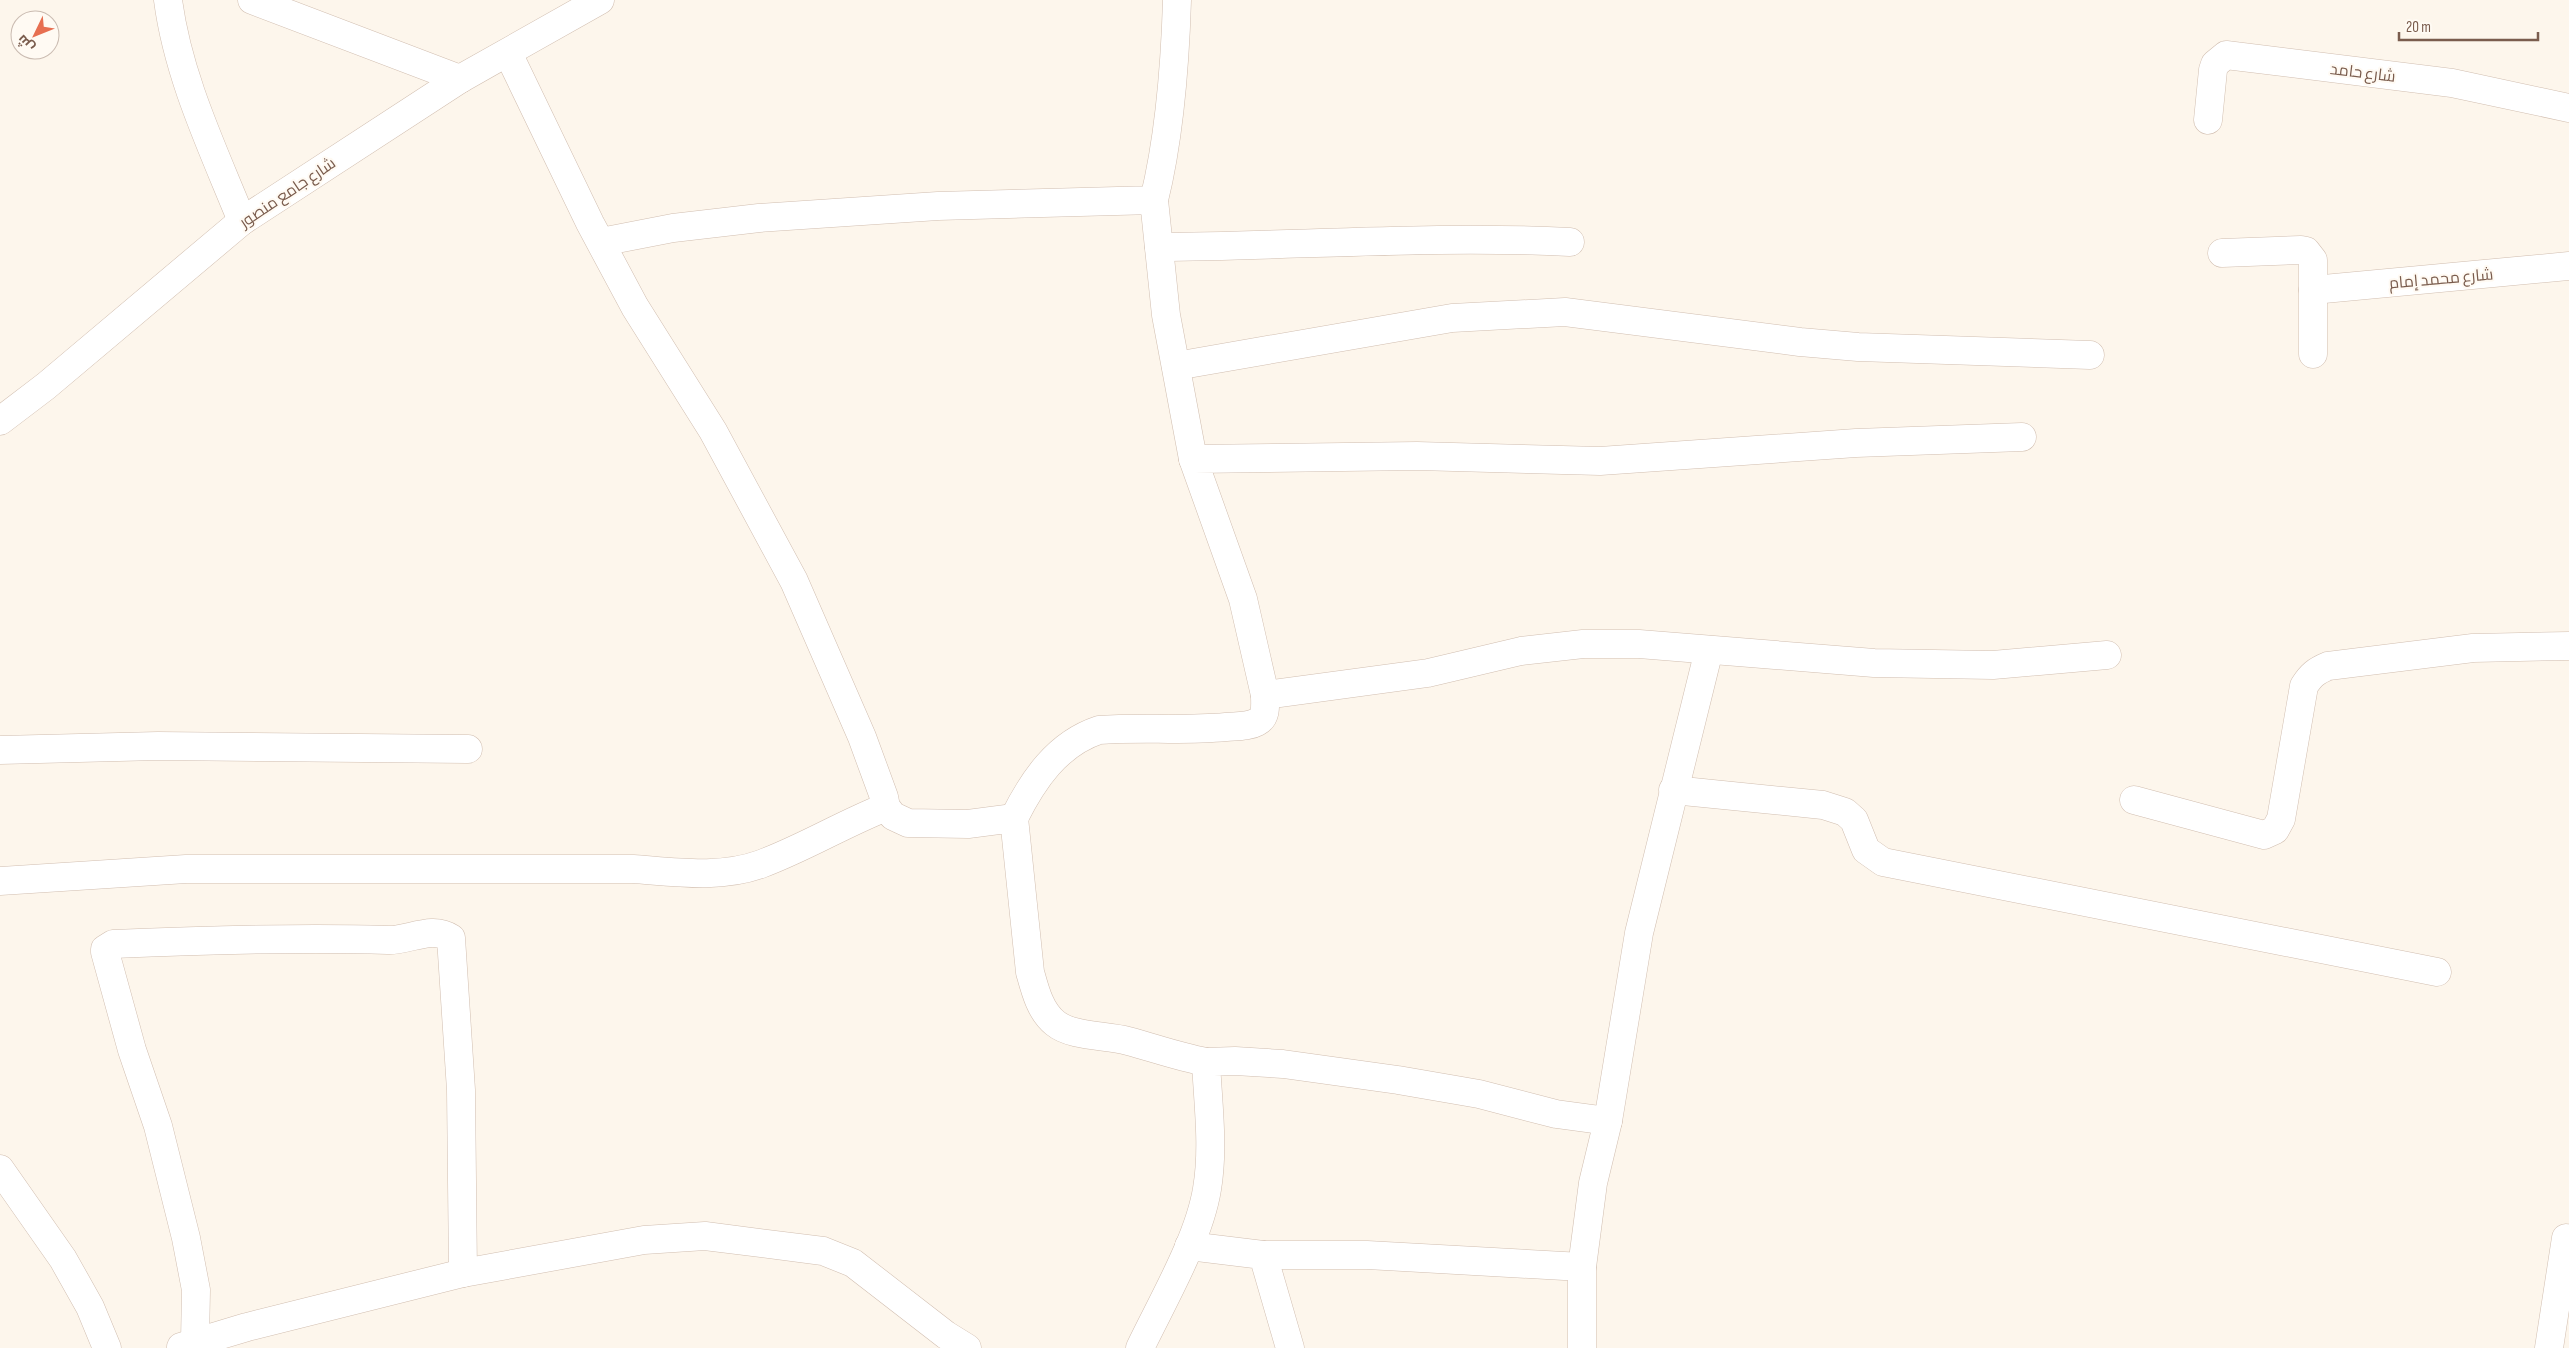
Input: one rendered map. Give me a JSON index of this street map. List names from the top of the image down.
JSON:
{
  "streets": {
    "street": ["شارع حامد", "شارع جامع منصور", "شارع محمد إمام"]
  },
  "scale_bar": "20 m",
  "north": "bottom left"
}
